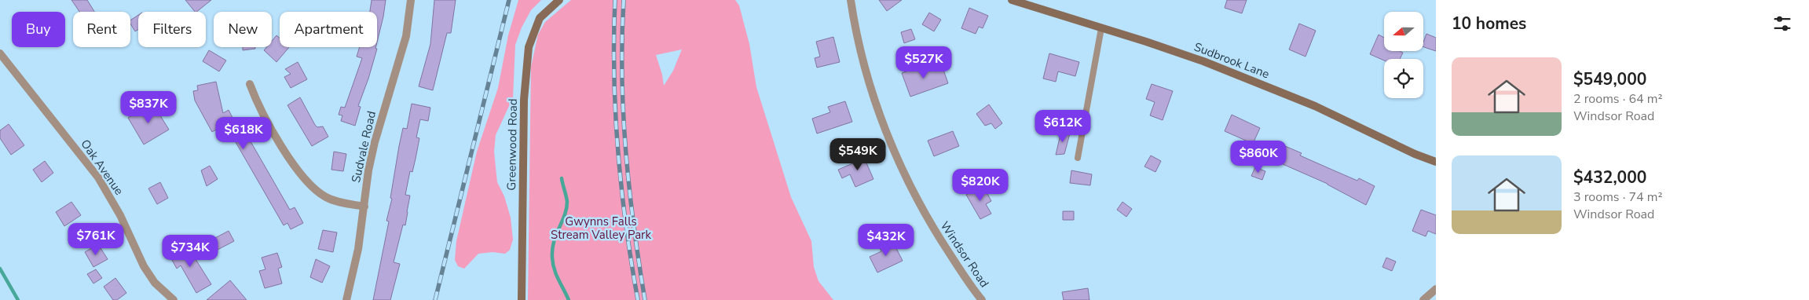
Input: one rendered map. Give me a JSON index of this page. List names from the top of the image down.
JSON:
{
  "streets": {
    "street": [
      "Sudbrook Lane",
      "Greenwood Road",
      "Sudvale Road",
      "Oak Avenue",
      "Windsor Road"
    ]
  },
  "parks": ["Gwynns Falls Stream Valley Park"],
  "north": "left",
  "page": {
    "heading": "10 homes",
    "chip": [
      "Buy",
      "Rent",
      "Filters",
      "New",
      "Apartment"
    ],
    "price": [
      "$527K",
      "$837K",
      "$612K",
      "$618K",
      "$549K",
      "$860K",
      "$820K",
      "$761K",
      "$432K",
      "$734K"
    ],
    "list": [
      {
        "name": "$549,000",
        "note": "2 rooms · 64 m² · Windsor Road"
      },
      {
        "name": "$432,000",
        "note": "3 rooms · 74 m² · Windsor Road"
      }
    ]
  }
}
